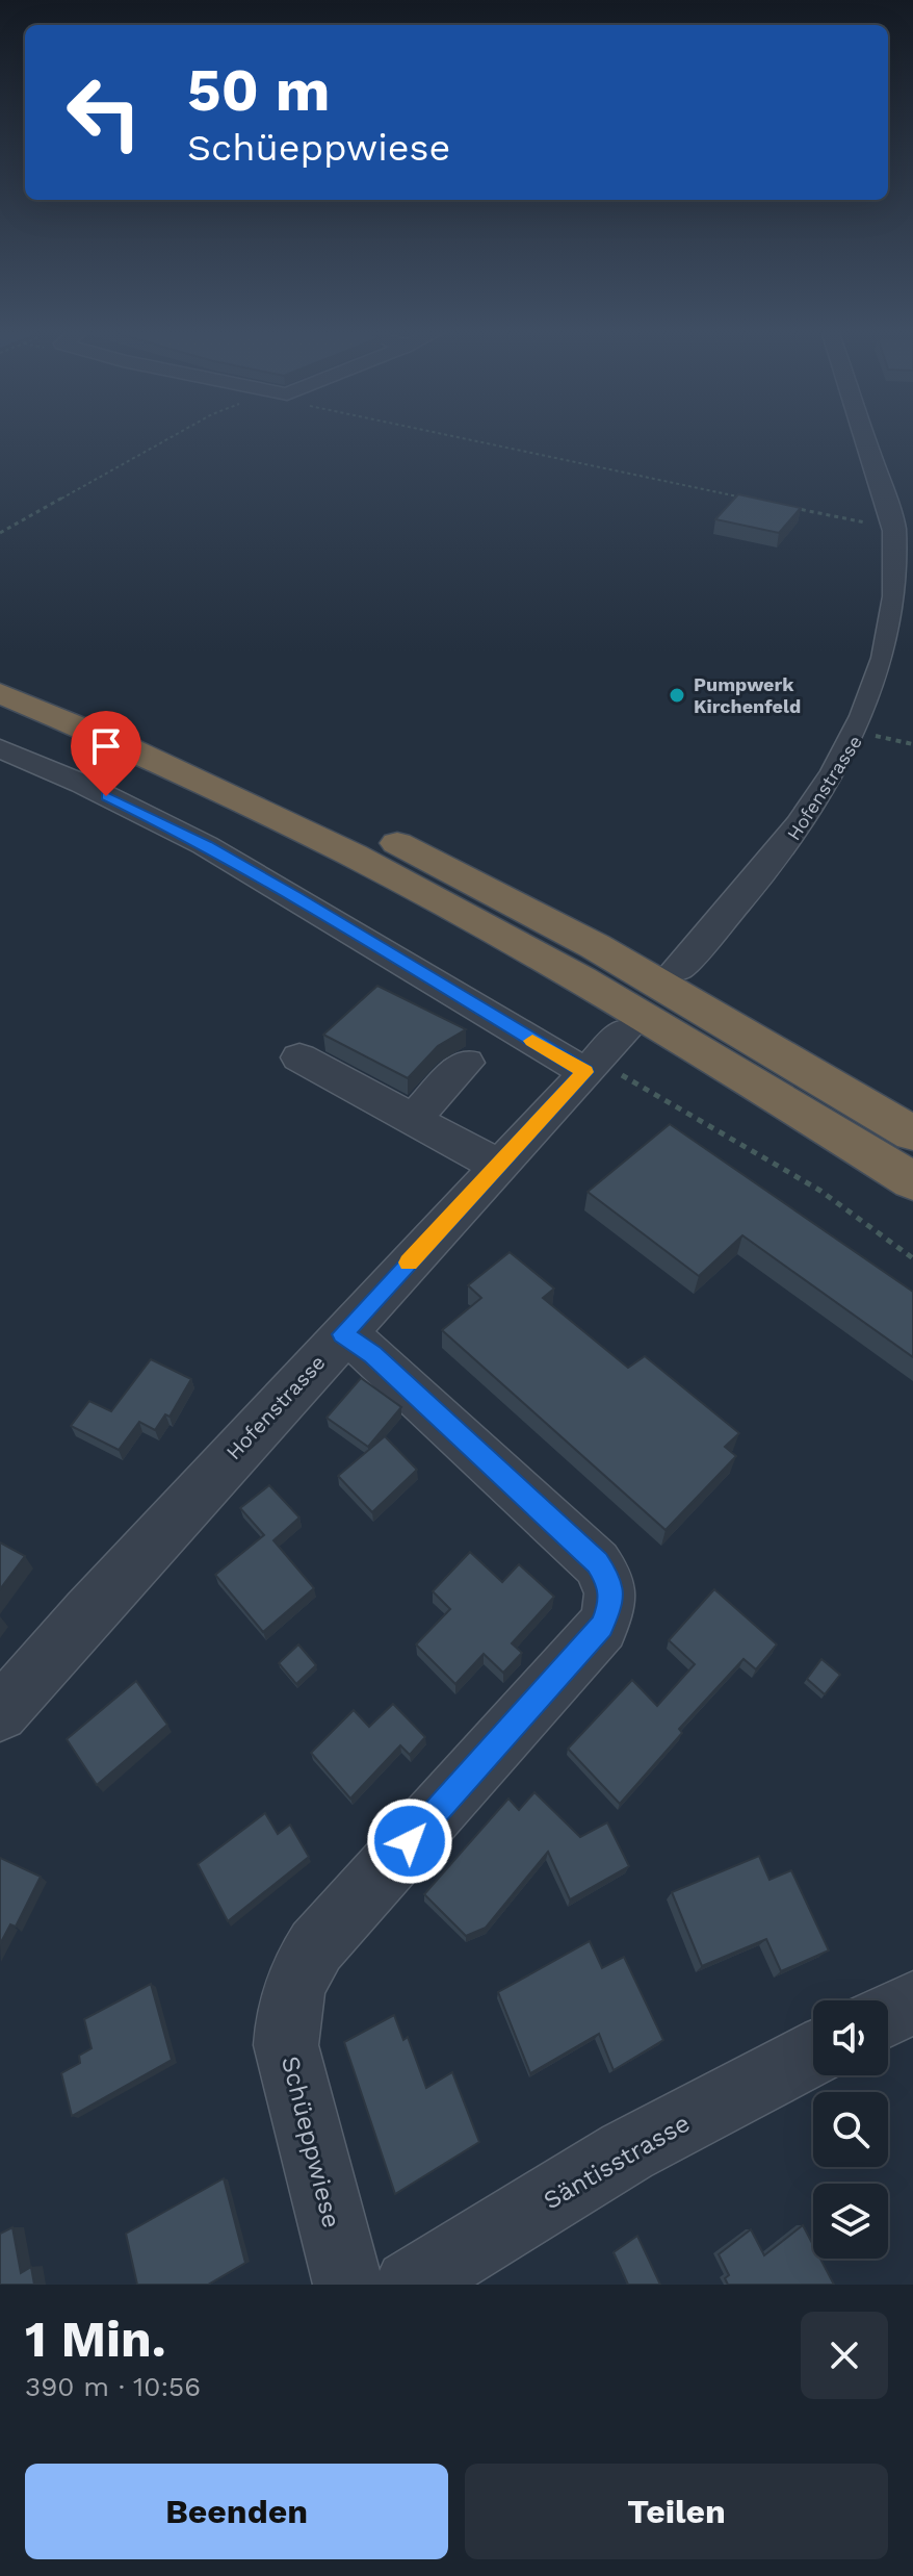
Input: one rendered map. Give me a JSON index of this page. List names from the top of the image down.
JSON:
{
  "streets": {
    "street": ["Hofenstrasse", "Schüeppwiese", "Säntisstrasse"]
  },
  "crossings": [
    ["Hofenstrasse", "Schüeppwiese"]
  ],
  "places": ["Pumpwerk Kirchenfeld"],
  "page": {
    "turn": ["50 m", "Schüeppwiese"],
    "heading": ["1 Min.", "390 m · 10:56"],
    "buttons": ["Beenden", "Teilen"]
  }
}
